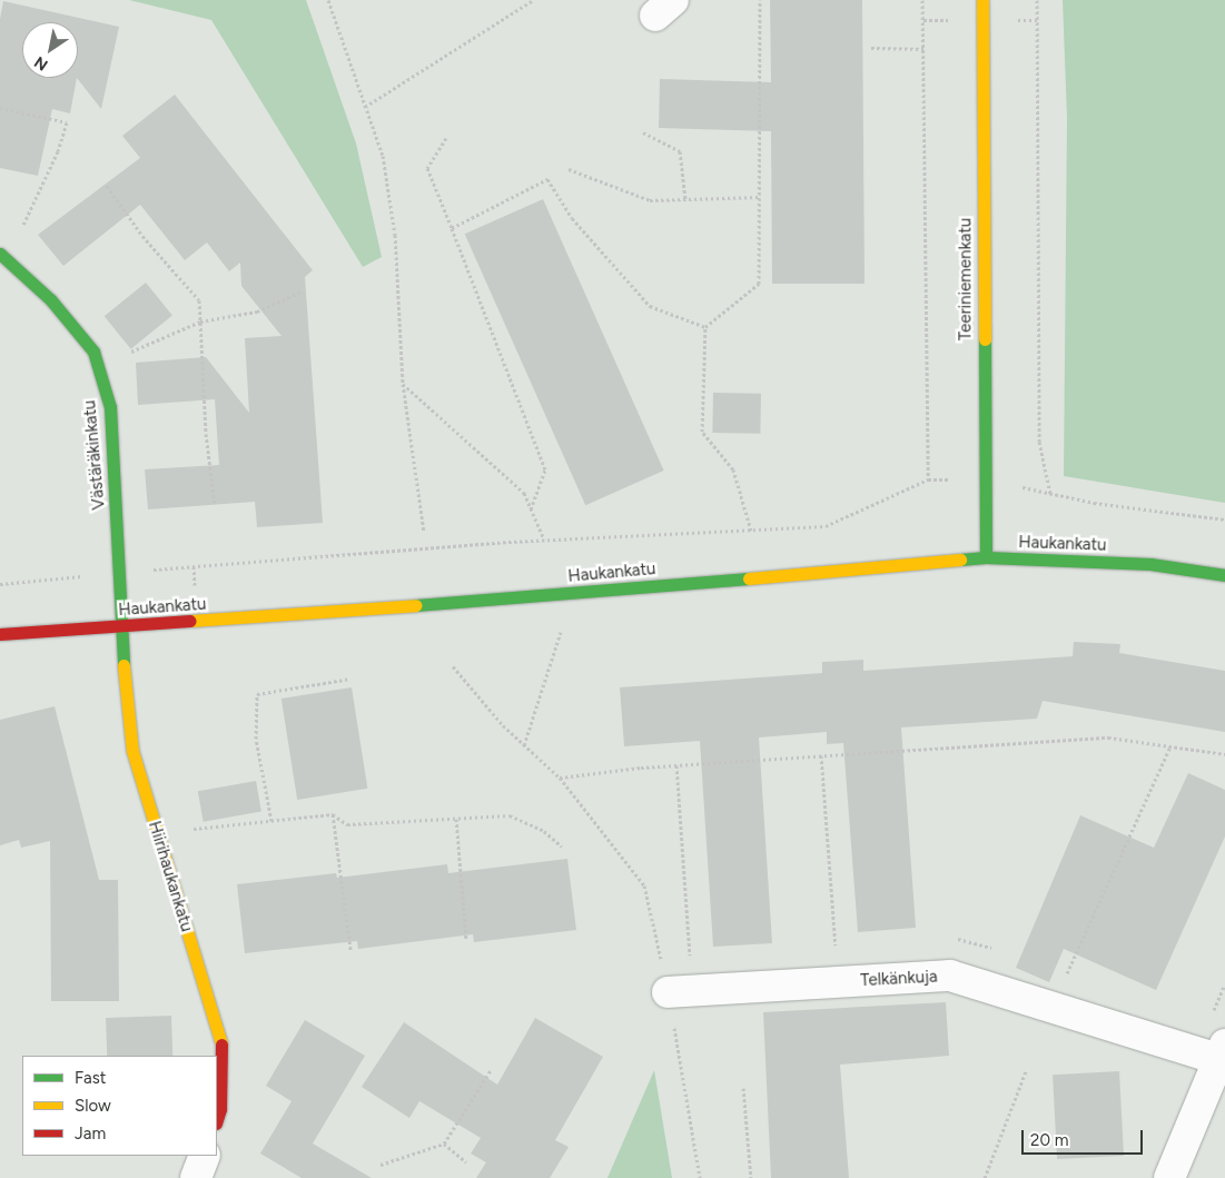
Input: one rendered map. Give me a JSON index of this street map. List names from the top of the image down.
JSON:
{
  "streets": {
    "street": [
      "Teeriniemenkatu",
      "Västäräkinkatu",
      "Haukankatu",
      "Hiirihaukankatu",
      "Telkänkuja"
    ]
  },
  "crossings": [
    ["Teeriniemenkatu", "Haukankatu"],
    ["Västäräkinkatu", "Haukankatu"],
    ["Västäräkinkatu", "Hiirihaukankatu"],
    ["Haukankatu", "Hiirihaukankatu"]
  ],
  "legend": ["Fast", "Slow", "Jam"],
  "scale_bar": "20 m",
  "north": "bottom left"
}
